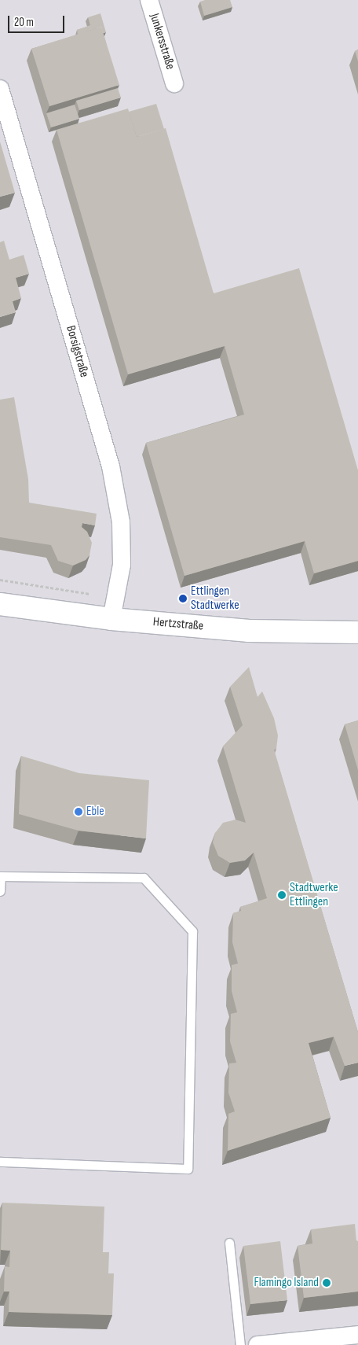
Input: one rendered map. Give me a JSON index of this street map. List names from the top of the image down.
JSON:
{
  "streets": {
    "street": ["Junkersstraße", "Borsigstraße", "Hertzstraße"]
  },
  "crossings": [
    ["Borsigstraße", "Hertzstraße"]
  ],
  "places": [
    "Ettlingen Stadtwerke",
    "Eble",
    "Stadtwerke Ettlingen",
    "Flamingo Island"
  ],
  "scale_bar": "20 m"
}
